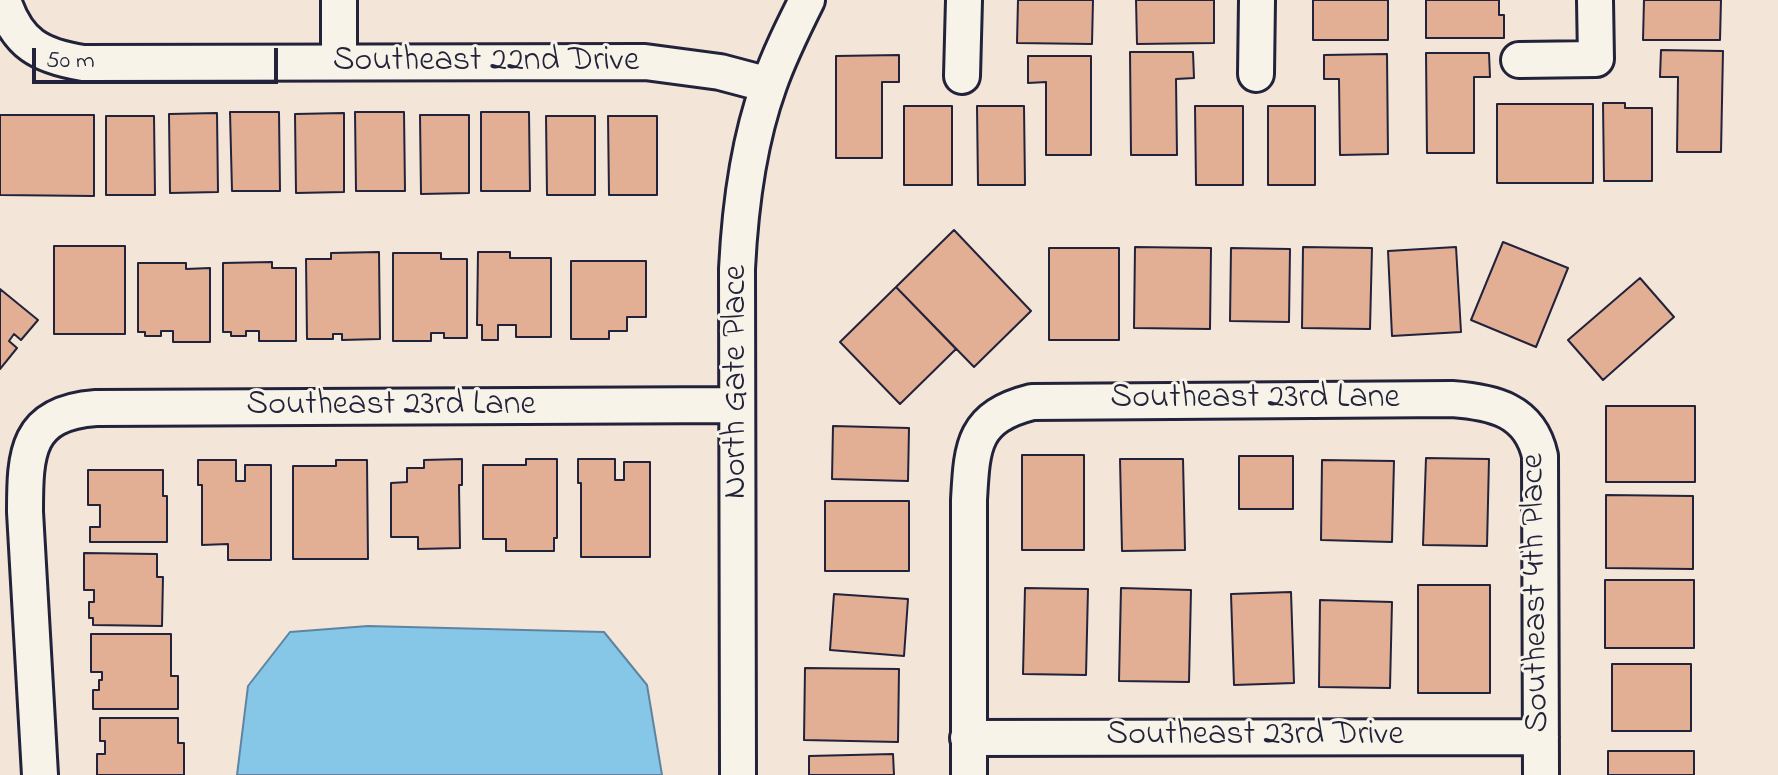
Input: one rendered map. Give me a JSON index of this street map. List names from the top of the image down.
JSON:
{
  "streets": {
    "street": [
      "Southeast 22nd Drive",
      "North Gate Place",
      "Southeast 23rd Lane",
      "Southeast 4th Place",
      "Southeast 23rd Drive"
    ]
  },
  "crossings": [
    ["Southeast 22nd Drive", "North Gate Place"],
    ["North Gate Place", "Southeast 23rd Lane"],
    ["Southeast 23rd Lane", "Southeast 4th Place"],
    ["Southeast 23rd Lane", "Southeast 23rd Drive"],
    ["Southeast 4th Place", "Southeast 23rd Drive"]
  ],
  "scale_bar": "50 m"
}
